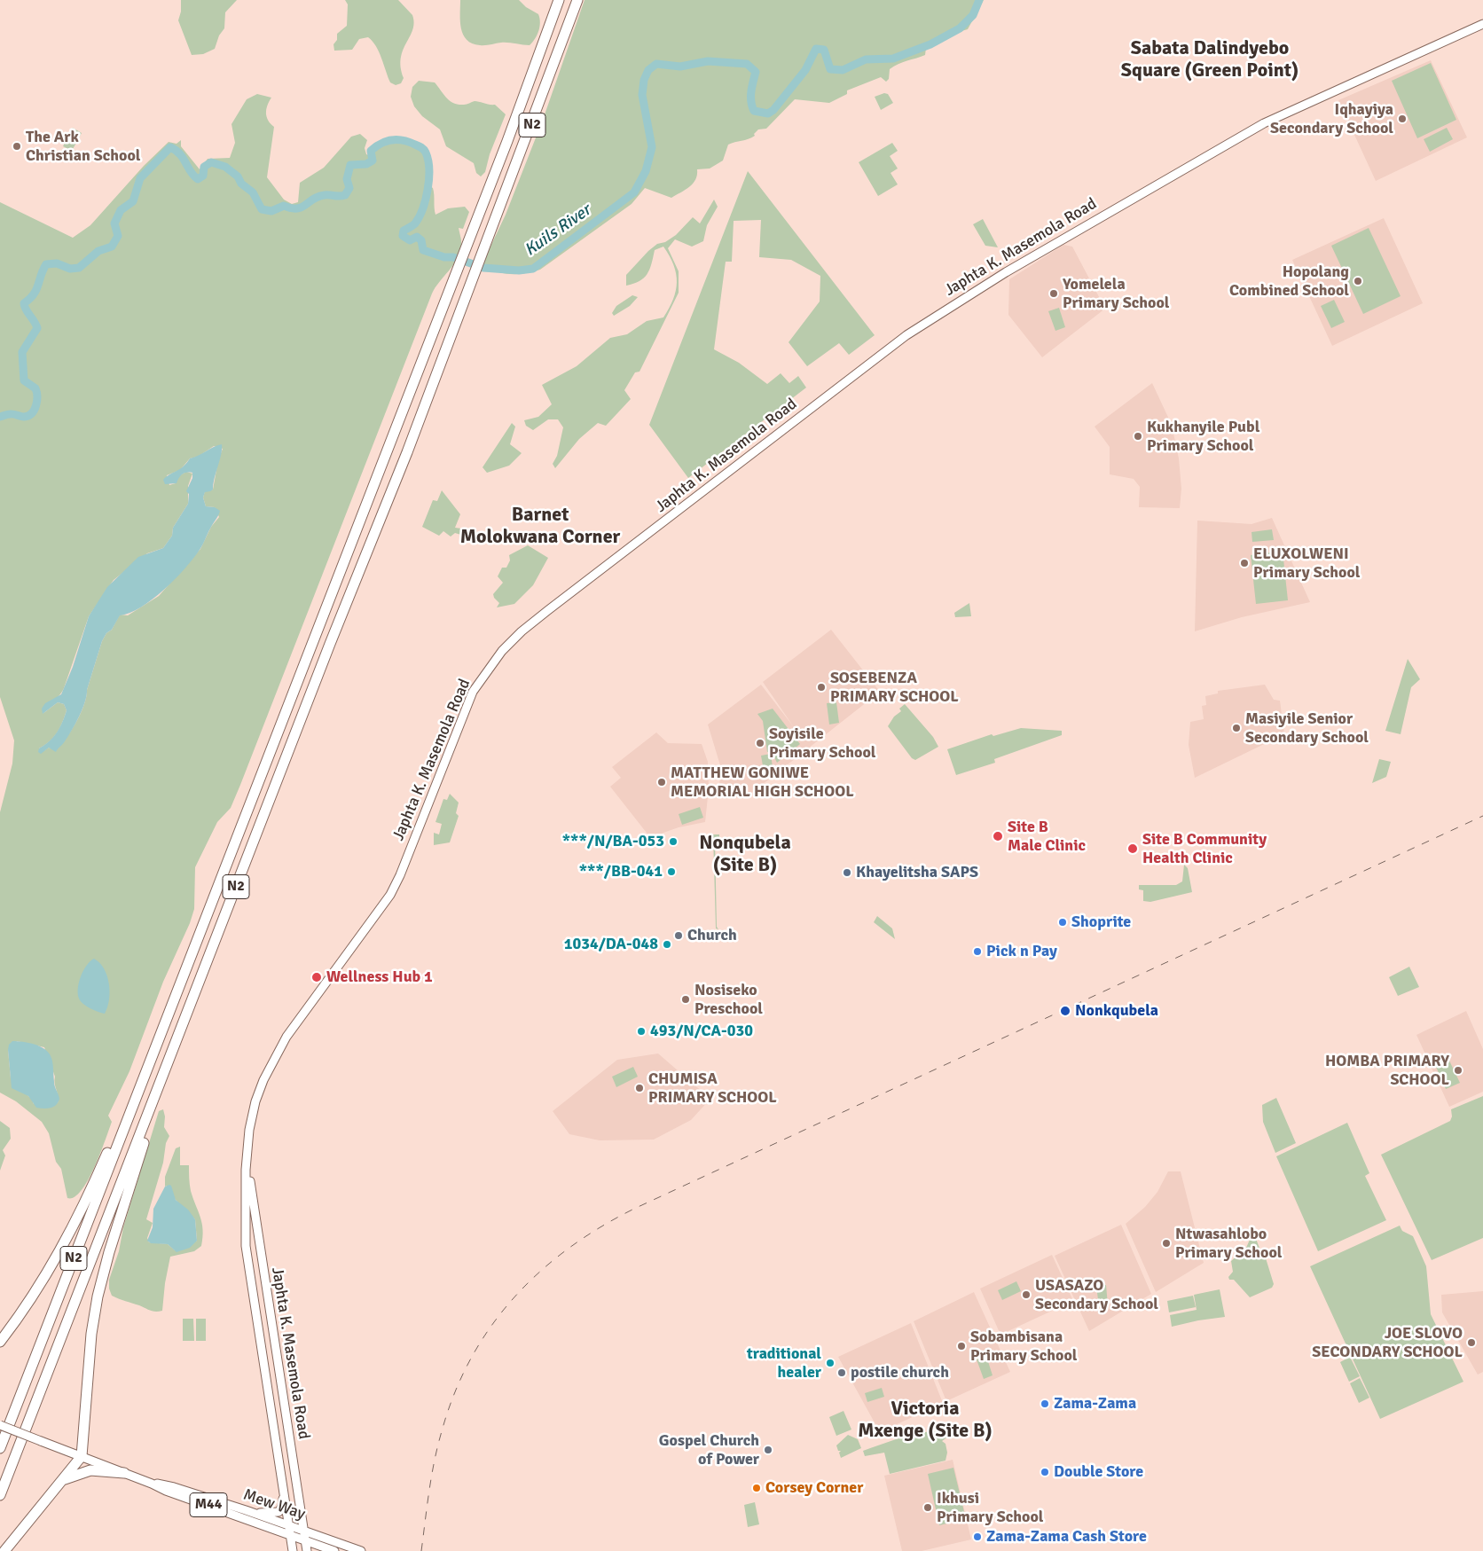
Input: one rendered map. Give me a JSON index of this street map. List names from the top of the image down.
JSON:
{
  "streets": {
    "highway": ["N2"],
    "main road": ["Japhta K. Masemola Road", "M44", "Mew Way"]
  },
  "crossings": [
    ["Japhta K. Masemola Road", "Mew Way"]
  ],
  "districts": [
    "Sabata Dalindyebo Square (Green Point)",
    "Barnet Molokwana Corner",
    "Nonqubela (Site B)",
    "Victoria Mxenge (Site B)"
  ],
  "water": ["Kuils River"],
  "places": [
    "Iqhayiya Secondary School",
    "The Ark Christian School",
    "Hopolang Combined School",
    "Yomelela Primary School",
    "Kukhanyile Publ Primary School",
    "ELUXOLWENI Primary School",
    "SOSEBENZA PRIMARY SCHOOL",
    "Masiyile Senior Secondary School",
    "Soyisile Primary School",
    "MATTHEW GONIWE MEMORIAL HIGH SCHOOL",
    "Site B Male Clinic",
    "***/N/BA-053",
    "Site B Community Health Clinic",
    "***/BB-041",
    "Khayelitsha SAPS",
    "Shoprite",
    "Church",
    "1034/DA-048",
    "Pick n Pay",
    "Wellness Hub 1",
    "Nosiseko Preschool",
    "Nonkqubela",
    "493/N/CA-030",
    "HOMBA PRIMARY SCHOOL",
    "CHUMISA PRIMARY SCHOOL",
    "Ntwasahlobo Primary School",
    "USASAZO Secondary School",
    "JOE SLOVO SECONDARY SCHOOL",
    "Sobambisana Primary School",
    "traditional healer",
    "postile church",
    "Zama-Zama",
    "Gospel Church of Power",
    "Double Store",
    "Corsey Corner",
    "Ikhusi Primary School",
    "Zama-Zama Cash Store"
  ]
}
